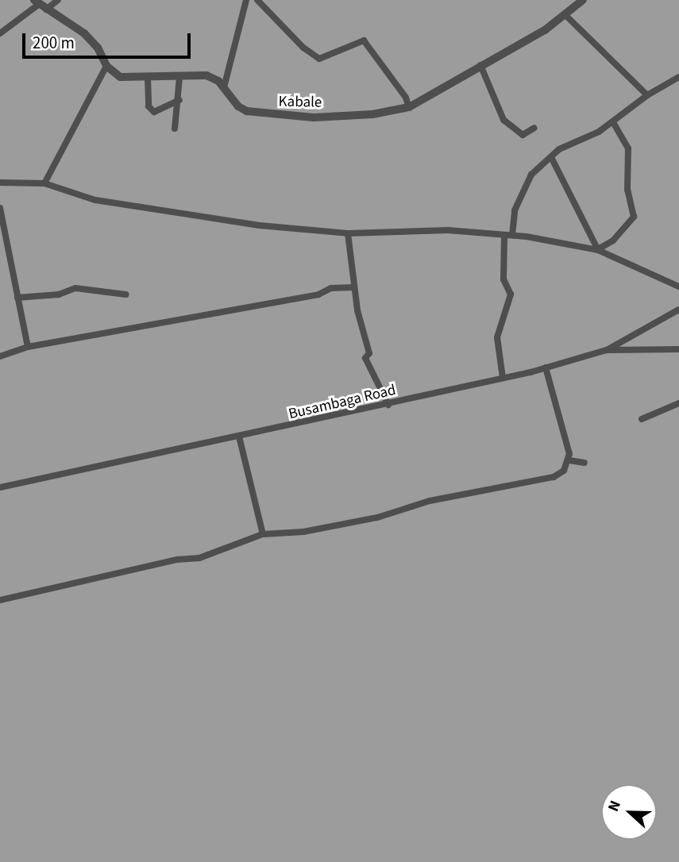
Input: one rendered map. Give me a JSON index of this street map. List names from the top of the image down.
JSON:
{
  "streets": {
    "street": ["Kabale", "Busambaga Road"]
  },
  "scale_bar": "200 m",
  "north": "left"
}
